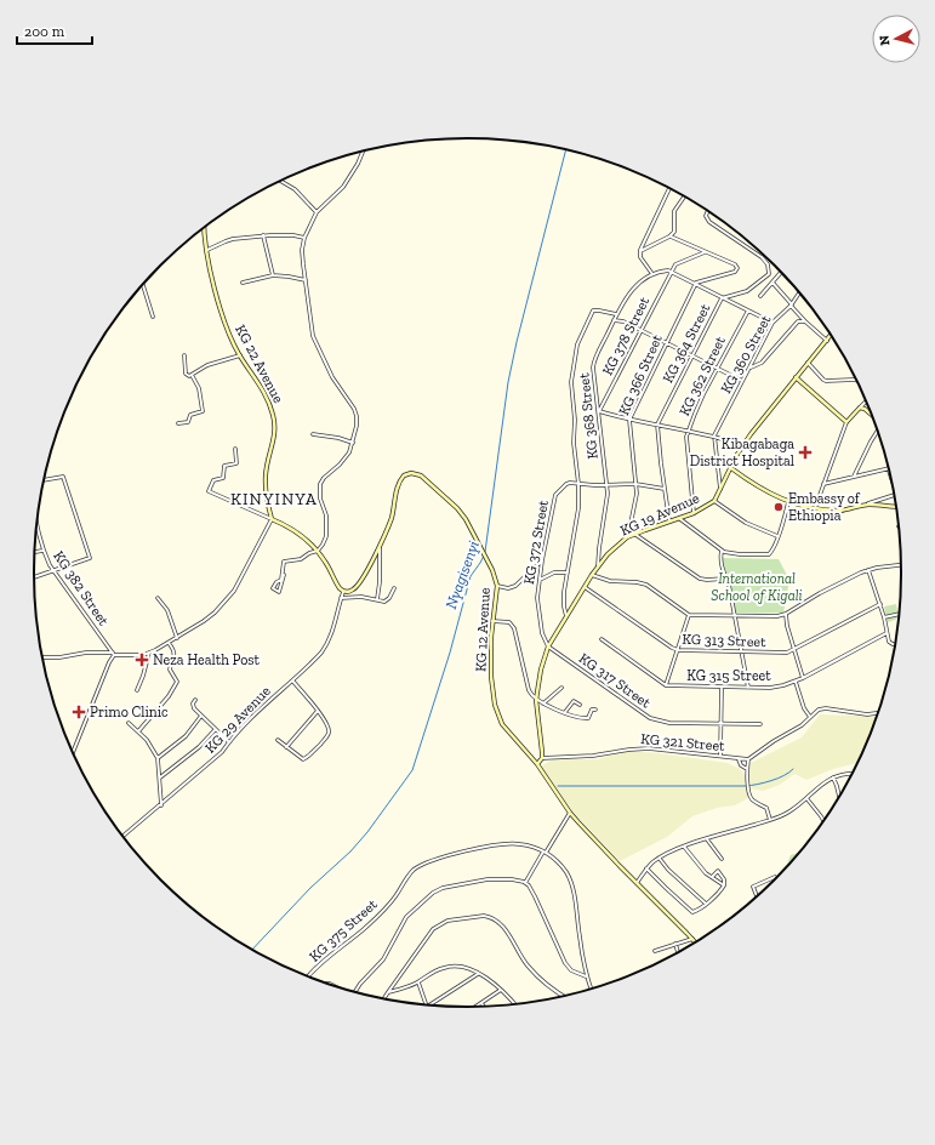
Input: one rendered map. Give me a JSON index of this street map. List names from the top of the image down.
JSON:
{
  "streets": {
    "street": [
      "KG 378 Street",
      "KG 364 Street",
      "KG 360 Street",
      "KG 22 Avenue",
      "KG 366 Street",
      "KG 362 Street",
      "KG 368 Street",
      "KG 19 Avenue",
      "KG 372 Street",
      "KG 382 Street",
      "KG 12 Avenue",
      "KG 313 Street",
      "KG 315 Street",
      "KG 317 Street",
      "KG 29 Avenue",
      "KG 321 Street",
      "KG 375 Street"
    ]
  },
  "crossings": [
    ["KG 378 Street", "KG 368 Street"],
    ["KG 366 Street", "KG 19 Avenue"],
    ["KG 366 Street", "KG 372 Street"],
    ["KG 362 Street", "KG 19 Avenue"],
    ["KG 368 Street", "KG 19 Avenue"],
    ["KG 368 Street", "KG 372 Street"],
    ["KG 19 Avenue", "KG 372 Street"],
    ["KG 19 Avenue", "KG 313 Street"],
    ["KG 19 Avenue", "KG 317 Street"],
    ["KG 19 Avenue", "KG 321 Street"],
    ["KG 372 Street", "KG 317 Street"],
    ["KG 12 Avenue", "KG 29 Avenue"]
  ],
  "districts": ["KINYINYA"],
  "water": ["Nyagisenyi"],
  "parks": ["International School of Kigali"],
  "places": {
    "health": ["Kibagabaga District Hospital", "Neza Health Post", "Primo Clinic"],
    "other": ["Embassy of Ethiopia"]
  },
  "scale_bar": "200 m",
  "north": "left"
}
